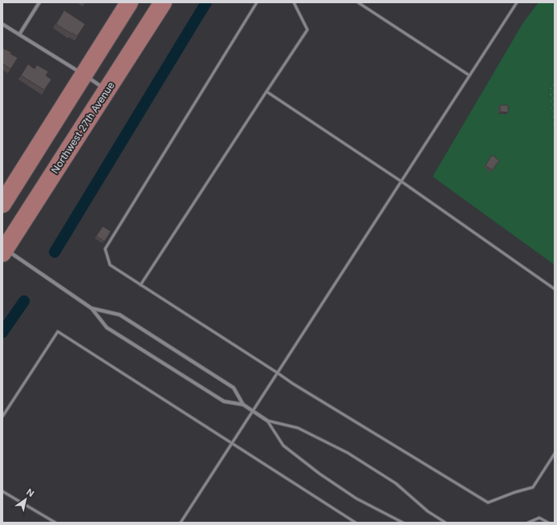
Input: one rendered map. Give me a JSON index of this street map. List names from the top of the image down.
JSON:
{
  "streets": {
    "main road": ["Northwest 27th Avenue"]
  },
  "north": "top right"
}
